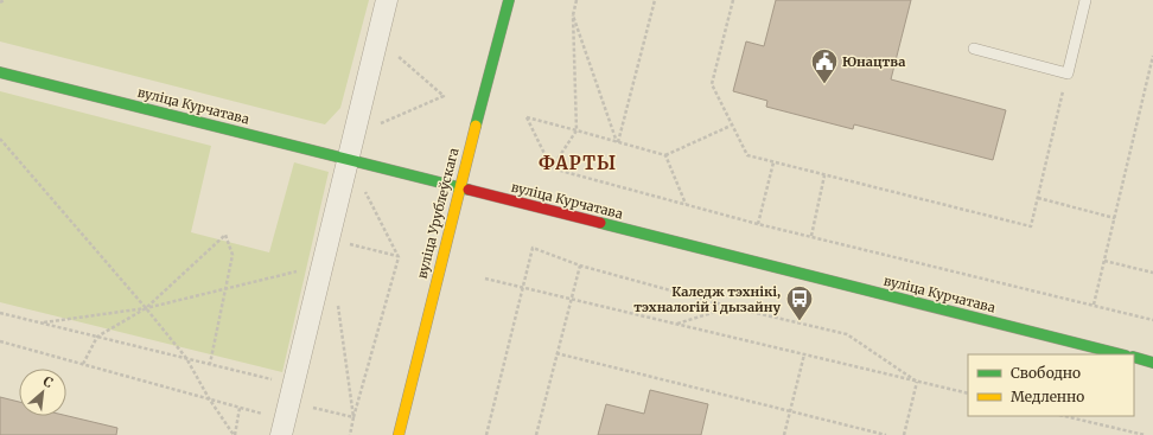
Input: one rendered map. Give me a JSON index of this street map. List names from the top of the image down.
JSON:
{
  "streets": {
    "main road": ["вуліца Курчатава", "вуліца Урублеўскага"]
  },
  "crossings": [
    ["вуліца Курчатава", "вуліца Урублеўскага"]
  ],
  "districts": ["ФАРТЫ"],
  "places": {
    "public building": ["Юнацтва"],
    "bus stop": ["Каледж тэхнікі, тэхналогій і дызайну"]
  },
  "legend": ["Свободно", "Медленно"],
  "north": "top right"
}
